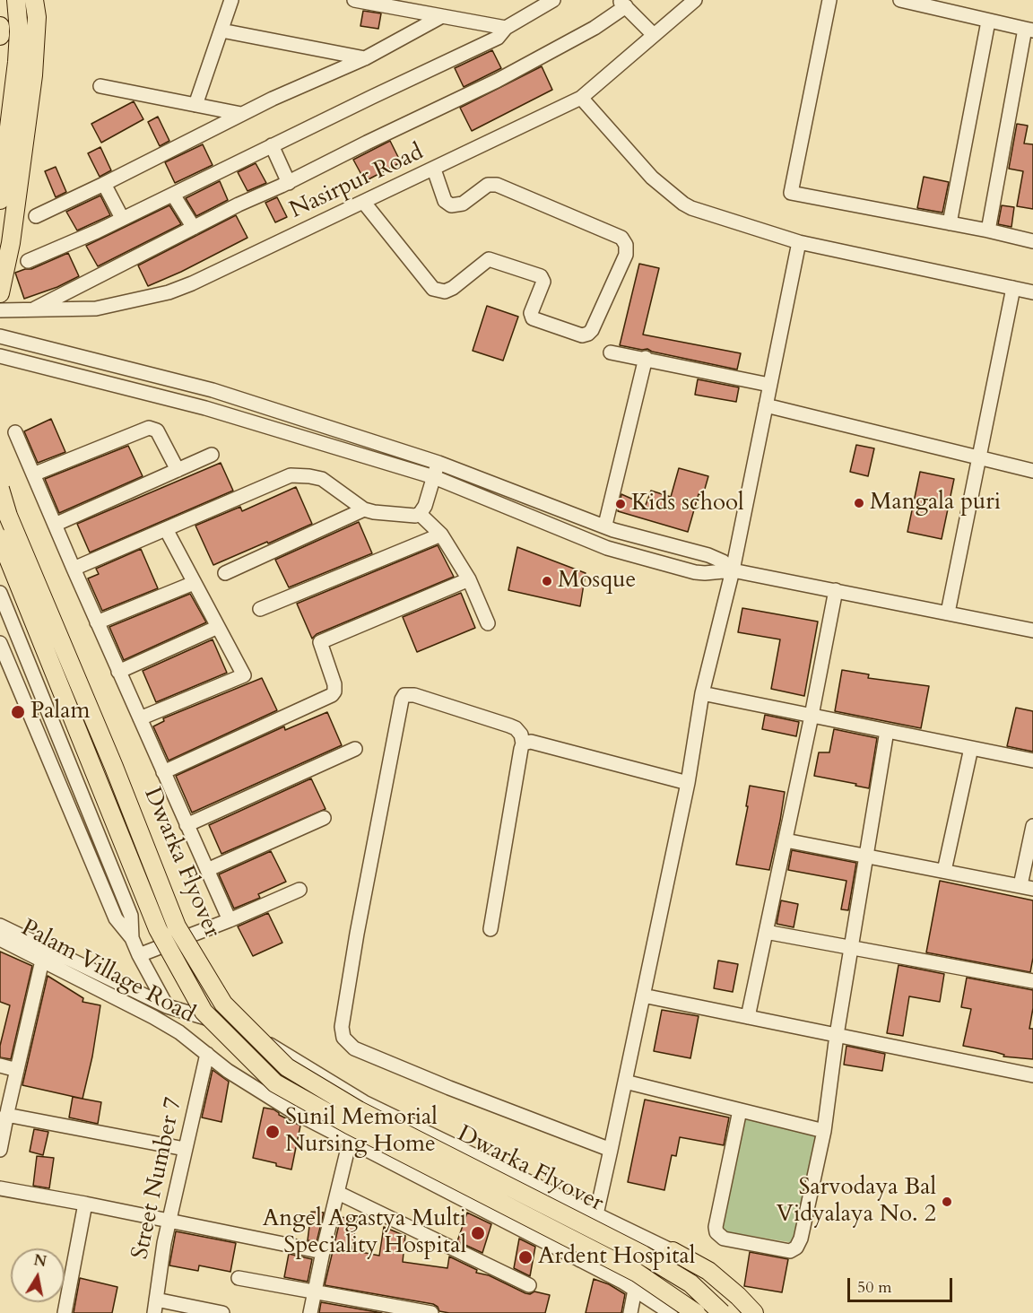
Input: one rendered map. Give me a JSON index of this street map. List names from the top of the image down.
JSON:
{
  "streets": {
    "main road": ["Dwarka Flyover"],
    "street": ["Nasirpur Road", "Palam Village Road", "Street Number 7"]
  },
  "crossings": [
    ["Palam Village Road", "Street Number 7"]
  ],
  "places": [
    "Mangala puri",
    "Kids school",
    "Mosque",
    "Palam",
    "Sunil Memorial Nursing Home",
    "Sarvodaya Bal Vidyalaya No. 2",
    "Angel Agastya Multi Speciality Hospital",
    "Ardent Hospital"
  ],
  "scale_bar": "50 m",
  "north": "top"
}
